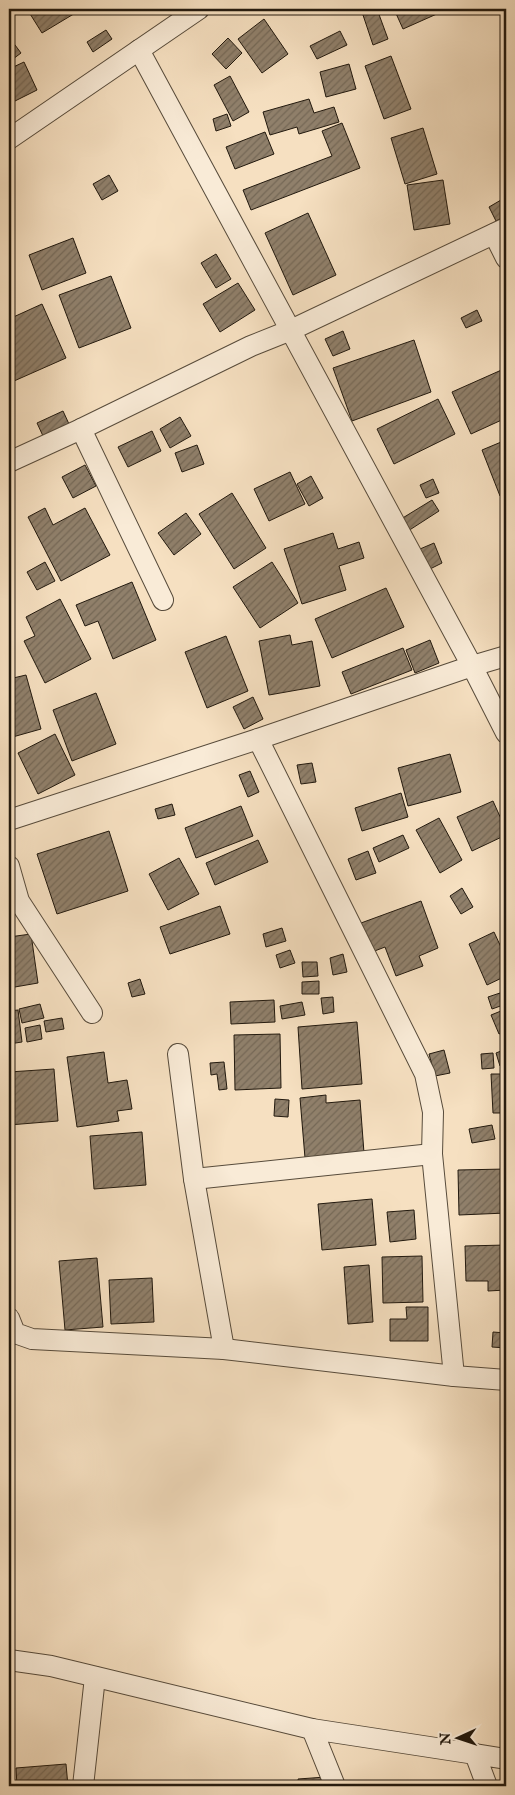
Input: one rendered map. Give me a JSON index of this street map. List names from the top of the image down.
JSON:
{
  "north": "left"
}
